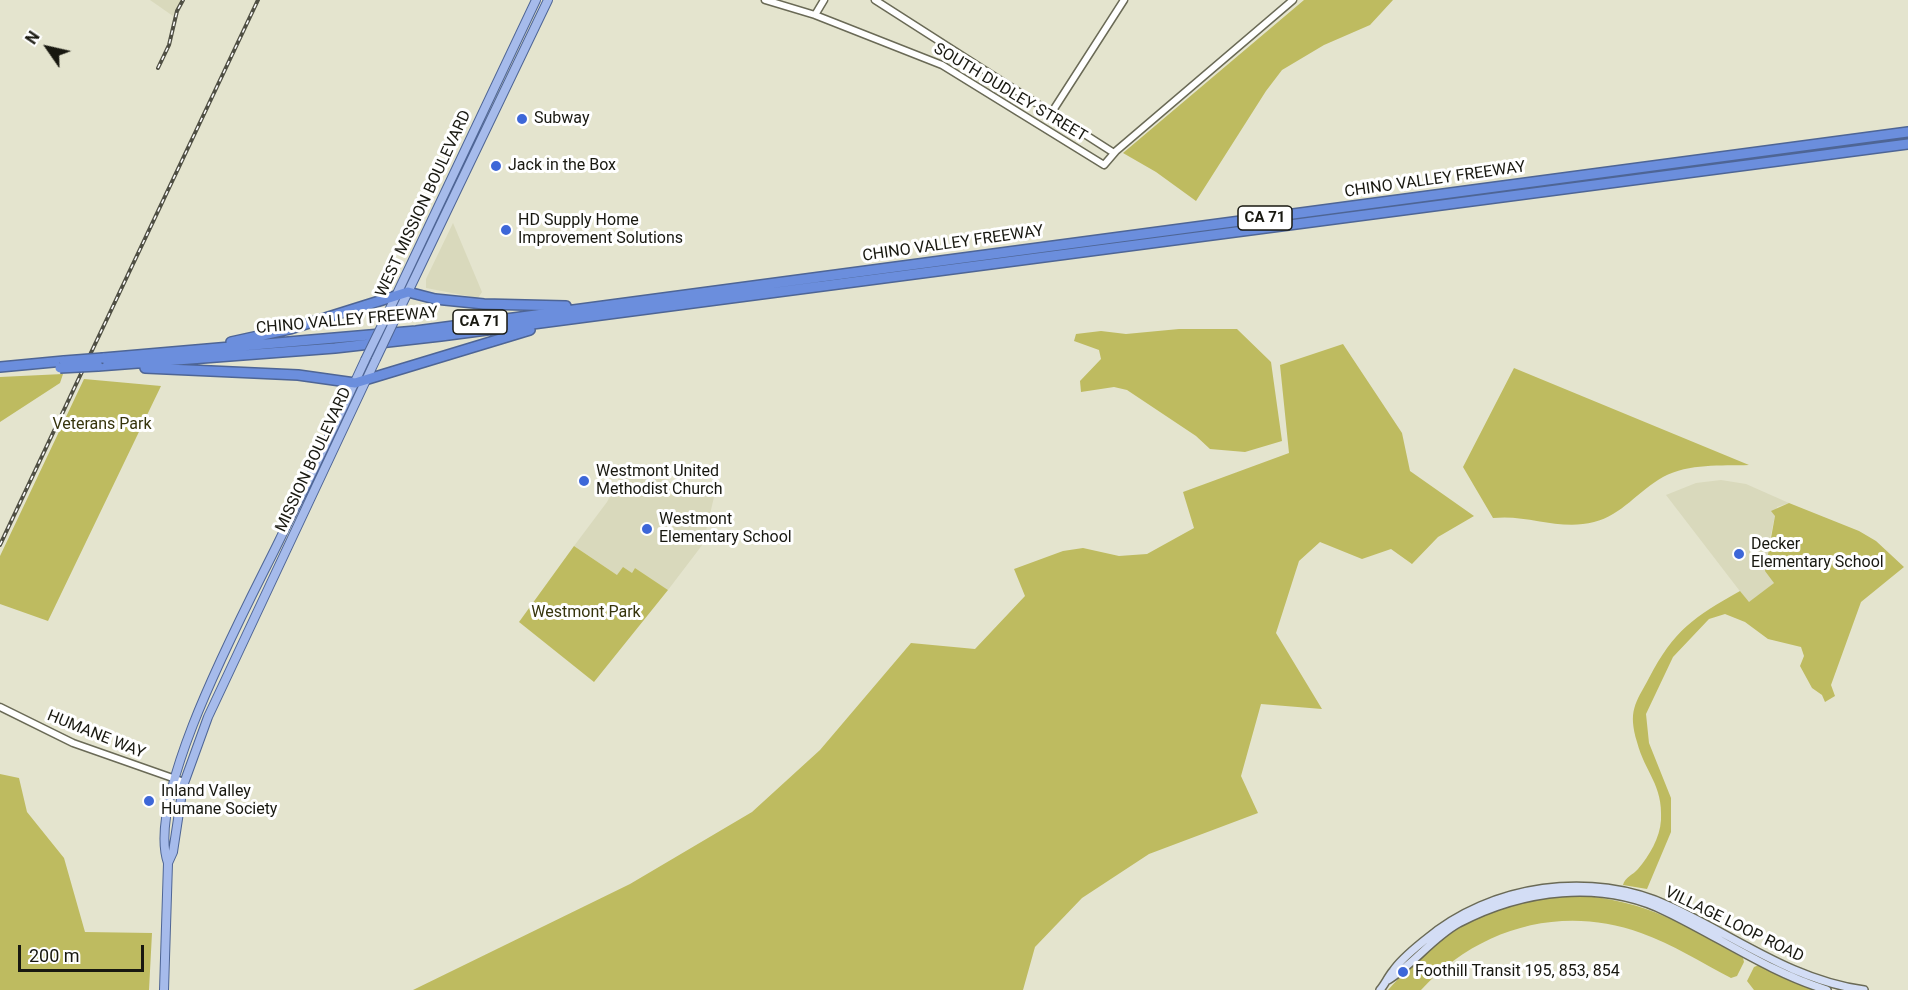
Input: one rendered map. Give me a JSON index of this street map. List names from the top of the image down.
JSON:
{
  "streets": {
    "highway": ["CHINO VALLEY FREEWAY", "CA 71"],
    "main road": ["WEST MISSION BOULEVARD", "MISSION BOULEVARD", "VILLAGE LOOP ROAD"],
    "street": ["SOUTH DUDLEY STREET", "HUMANE WAY"]
  },
  "crossings": [
    ["WEST MISSION BOULEVARD", "HUMANE WAY"],
    ["MISSION BOULEVARD", "HUMANE WAY"]
  ],
  "parks": ["Veterans Park", "Westmont Park"],
  "places": [
    "Subway",
    "Jack in the Box",
    "HD Supply Home Improvement Solutions",
    "Westmont United Methodist Church",
    "Westmont Elementary School",
    "Decker Elementary School",
    "Inland Valley Humane Society",
    "Foothill Transit 195, 853, 854"
  ],
  "scale_bar": "200 m",
  "north": "top left"
}
